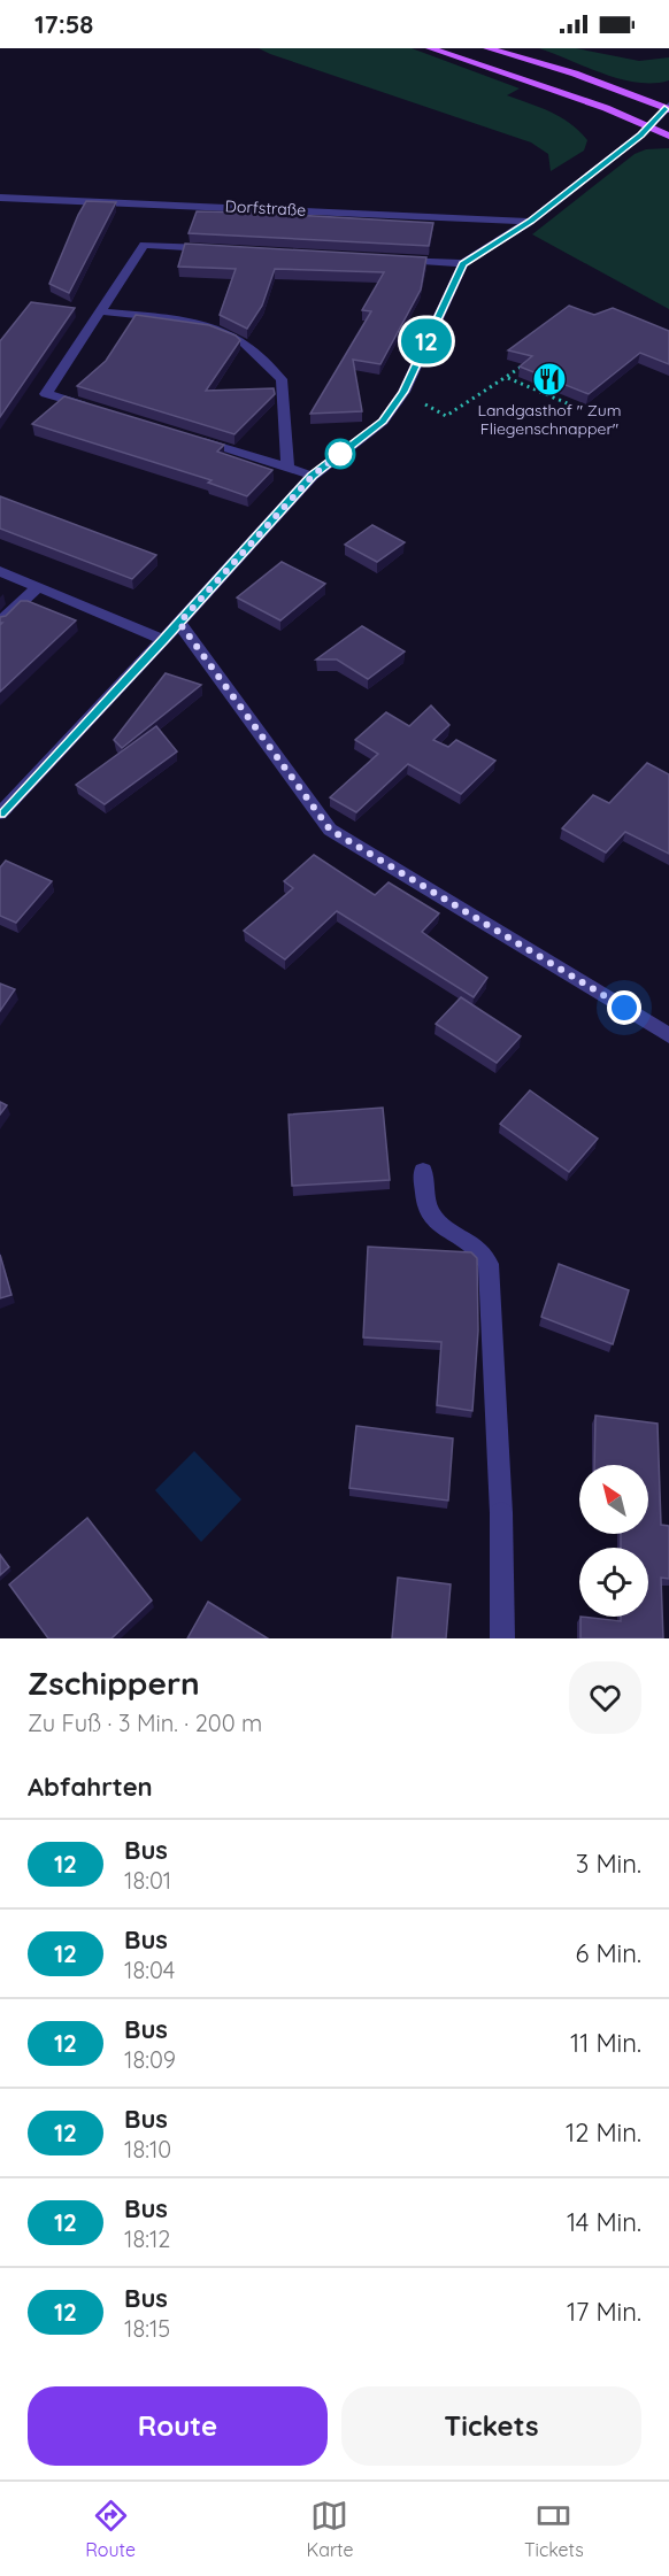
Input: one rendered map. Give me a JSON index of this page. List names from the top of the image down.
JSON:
{
  "streets": {
    "street": ["Dorfstraße"]
  },
  "places": {
    "restaurant": ["Landgasthof \" Zum Fliegenschnapper\""]
  },
  "lines": ["bus line 12"],
  "north": "top left",
  "page": {
    "status": "17:58",
    "on_map": "12",
    "heading": [
      ["Zschippern", "Zu Fuß · 3 Min. · 200 m"],
      "Abfahrten"
    ],
    "list": [
      {
        "mark": "12",
        "name": "Bus",
        "note": "18:01",
        "value": "3 Min."
      },
      {
        "mark": "12",
        "name": "Bus",
        "note": "18:04",
        "value": "6 Min."
      },
      {
        "mark": "12",
        "name": "Bus",
        "note": "18:09",
        "value": "11 Min."
      },
      {
        "mark": "12",
        "name": "Bus",
        "note": "18:10",
        "value": "12 Min."
      },
      {
        "mark": "12",
        "name": "Bus",
        "note": "18:12",
        "value": "14 Min."
      },
      {
        "mark": "12",
        "name": "Bus",
        "note": "18:15",
        "value": "17 Min."
      }
    ],
    "buttons": ["Route", "Tickets"],
    "tabs": ["Route", "Karte", "Tickets"]
  }
}
